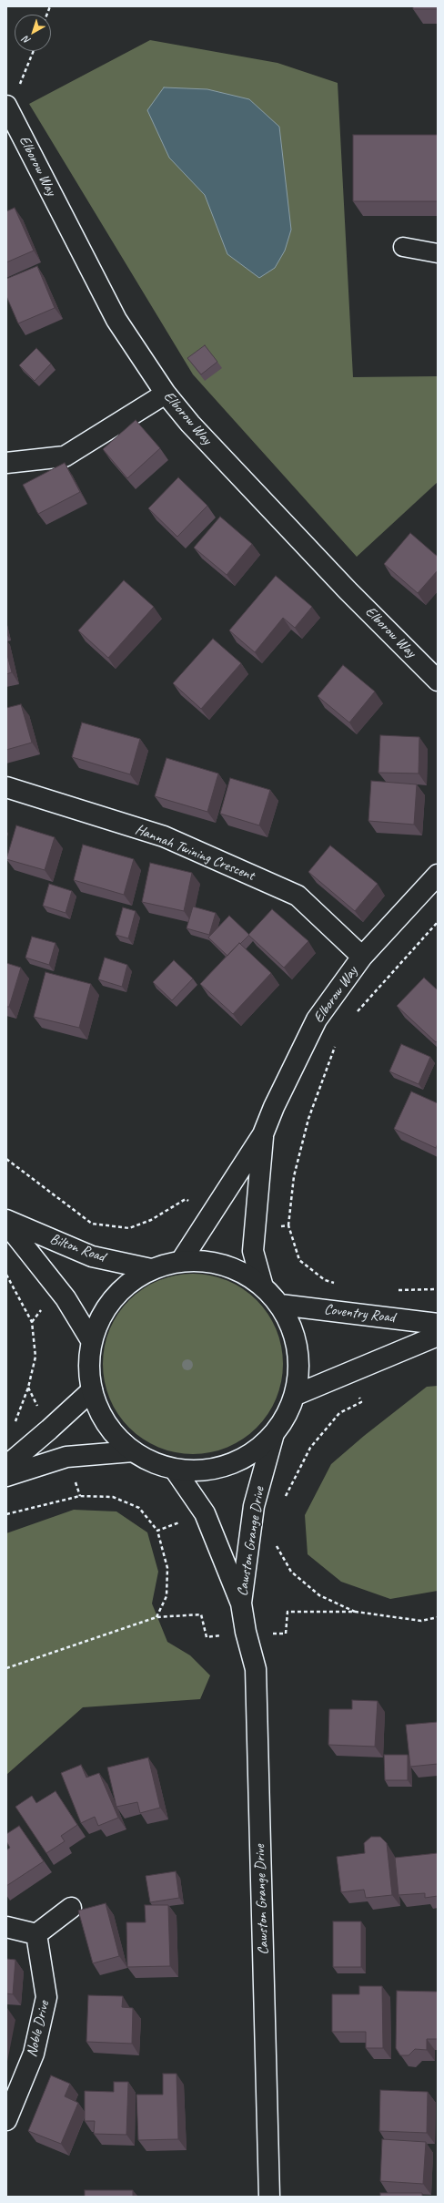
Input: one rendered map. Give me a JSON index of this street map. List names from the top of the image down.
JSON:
{
  "streets": {
    "street": [
      "Elborow Way",
      "Hannah Twining Crescent",
      "Bilton Road",
      "Coventry Road",
      "Cawston Grange Drive",
      "Noble Drive"
    ]
  },
  "crossings": [
    ["Elborow Way", "Hannah Twining Crescent"]
  ],
  "north": "bottom left"
}
